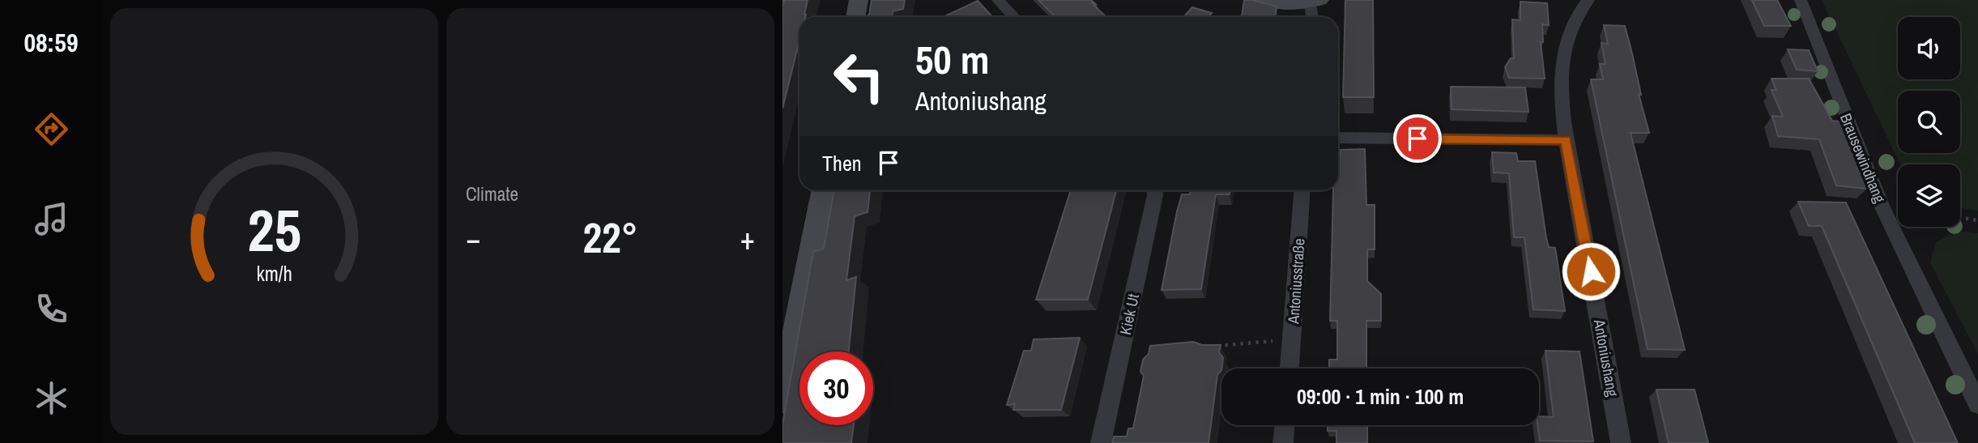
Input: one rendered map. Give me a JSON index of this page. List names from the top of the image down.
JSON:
{
  "streets": {
    "street": [
      "Brausewindhang",
      "Antoniusstraße",
      "Kiek Ut",
      "Antoniushang"
    ]
  },
  "page": {
    "tabs": "08:59",
    "tile": "Climate",
    "turn": ["50 m", "Antoniushang"],
    "then": "Then",
    "heat": ["−", "22°", "+"],
    "limit": "30",
    "trip": "09:00 · 1 min · 100 m",
    "gauge": ["25", "km/h"]
  }
}
